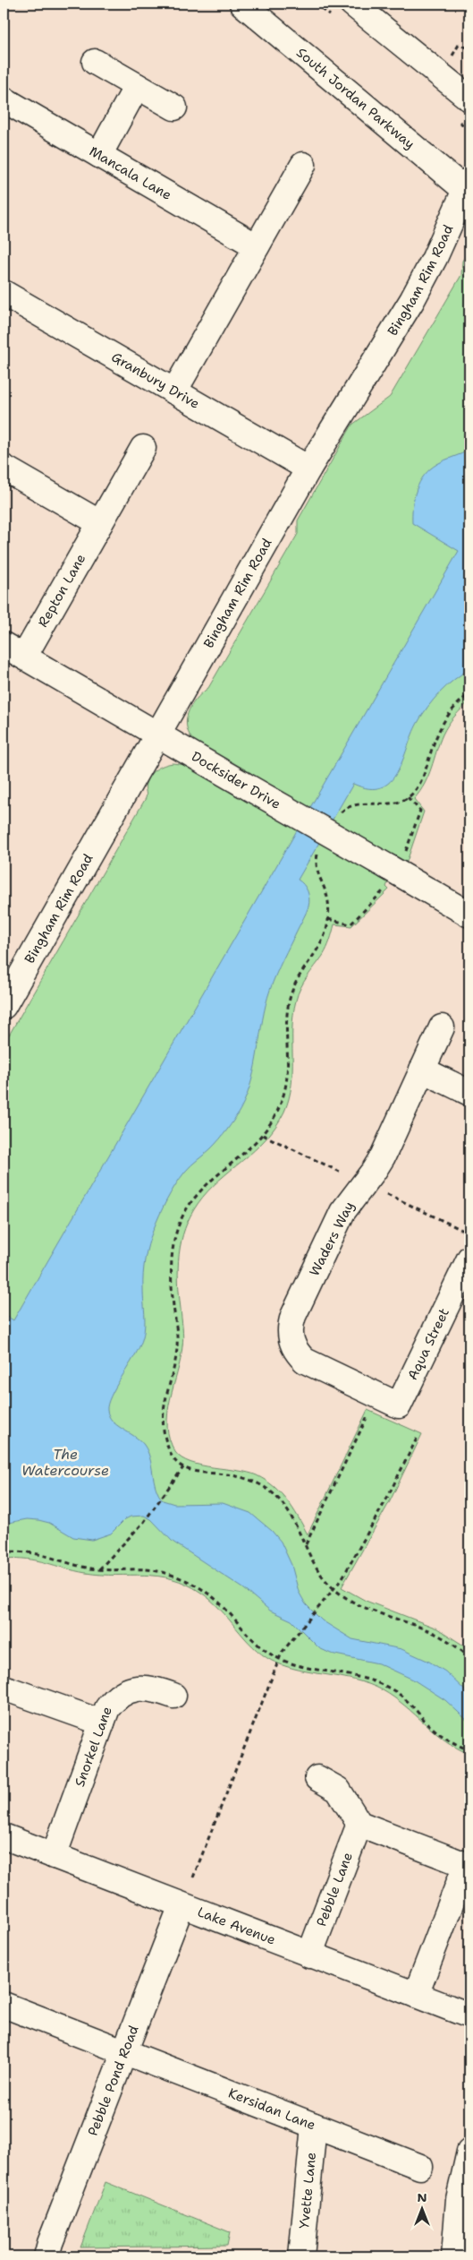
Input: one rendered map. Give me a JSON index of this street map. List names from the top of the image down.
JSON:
{
  "streets": {
    "street": [
      "South Jordan Parkway",
      "Mancala Lane",
      "Bingham Rim Road",
      "Granbury Drive",
      "Repton Lane",
      "Docksider Drive",
      "Waders Way",
      "Aqua Street",
      "Snorkel Lane",
      "Pebble Lane",
      "Lake Avenue",
      "Pebble Pond Road",
      "Kersidan Lane",
      "Yvette Lane"
    ]
  },
  "crossings": [
    ["South Jordan Parkway", "Bingham Rim Road"],
    ["Bingham Rim Road", "Granbury Drive"],
    ["Bingham Rim Road", "Docksider Drive"],
    ["Repton Lane", "Docksider Drive"],
    ["Waders Way", "Aqua Street"],
    ["Snorkel Lane", "Lake Avenue"],
    ["Pebble Lane", "Lake Avenue"],
    ["Lake Avenue", "Pebble Pond Road"],
    ["Pebble Pond Road", "Kersidan Lane"],
    ["Kersidan Lane", "Yvette Lane"]
  ],
  "water": ["The Watercourse"],
  "north": "top"
}
